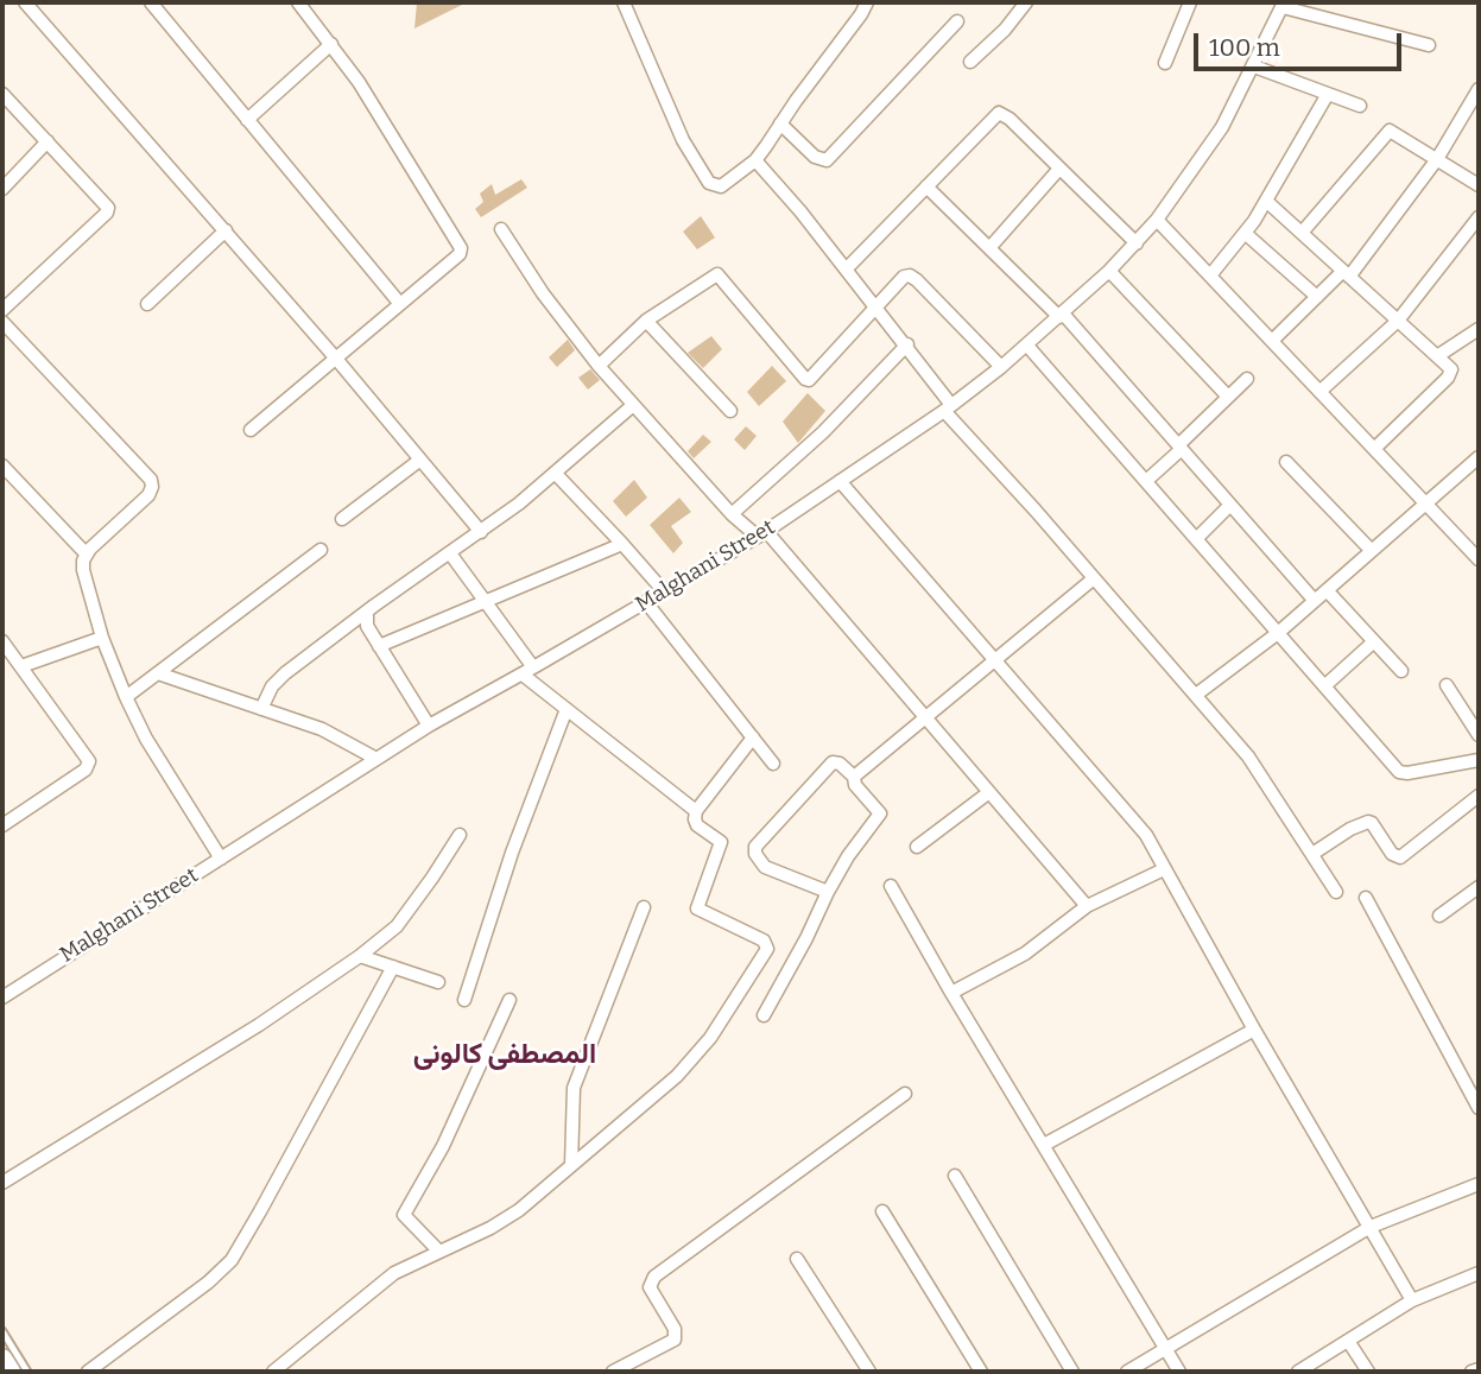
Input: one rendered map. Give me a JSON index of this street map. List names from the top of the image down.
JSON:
{
  "streets": {
    "street": ["Malghani Street"]
  },
  "districts": ["المصطفی کالونی"],
  "scale_bar": "100 m"
}
